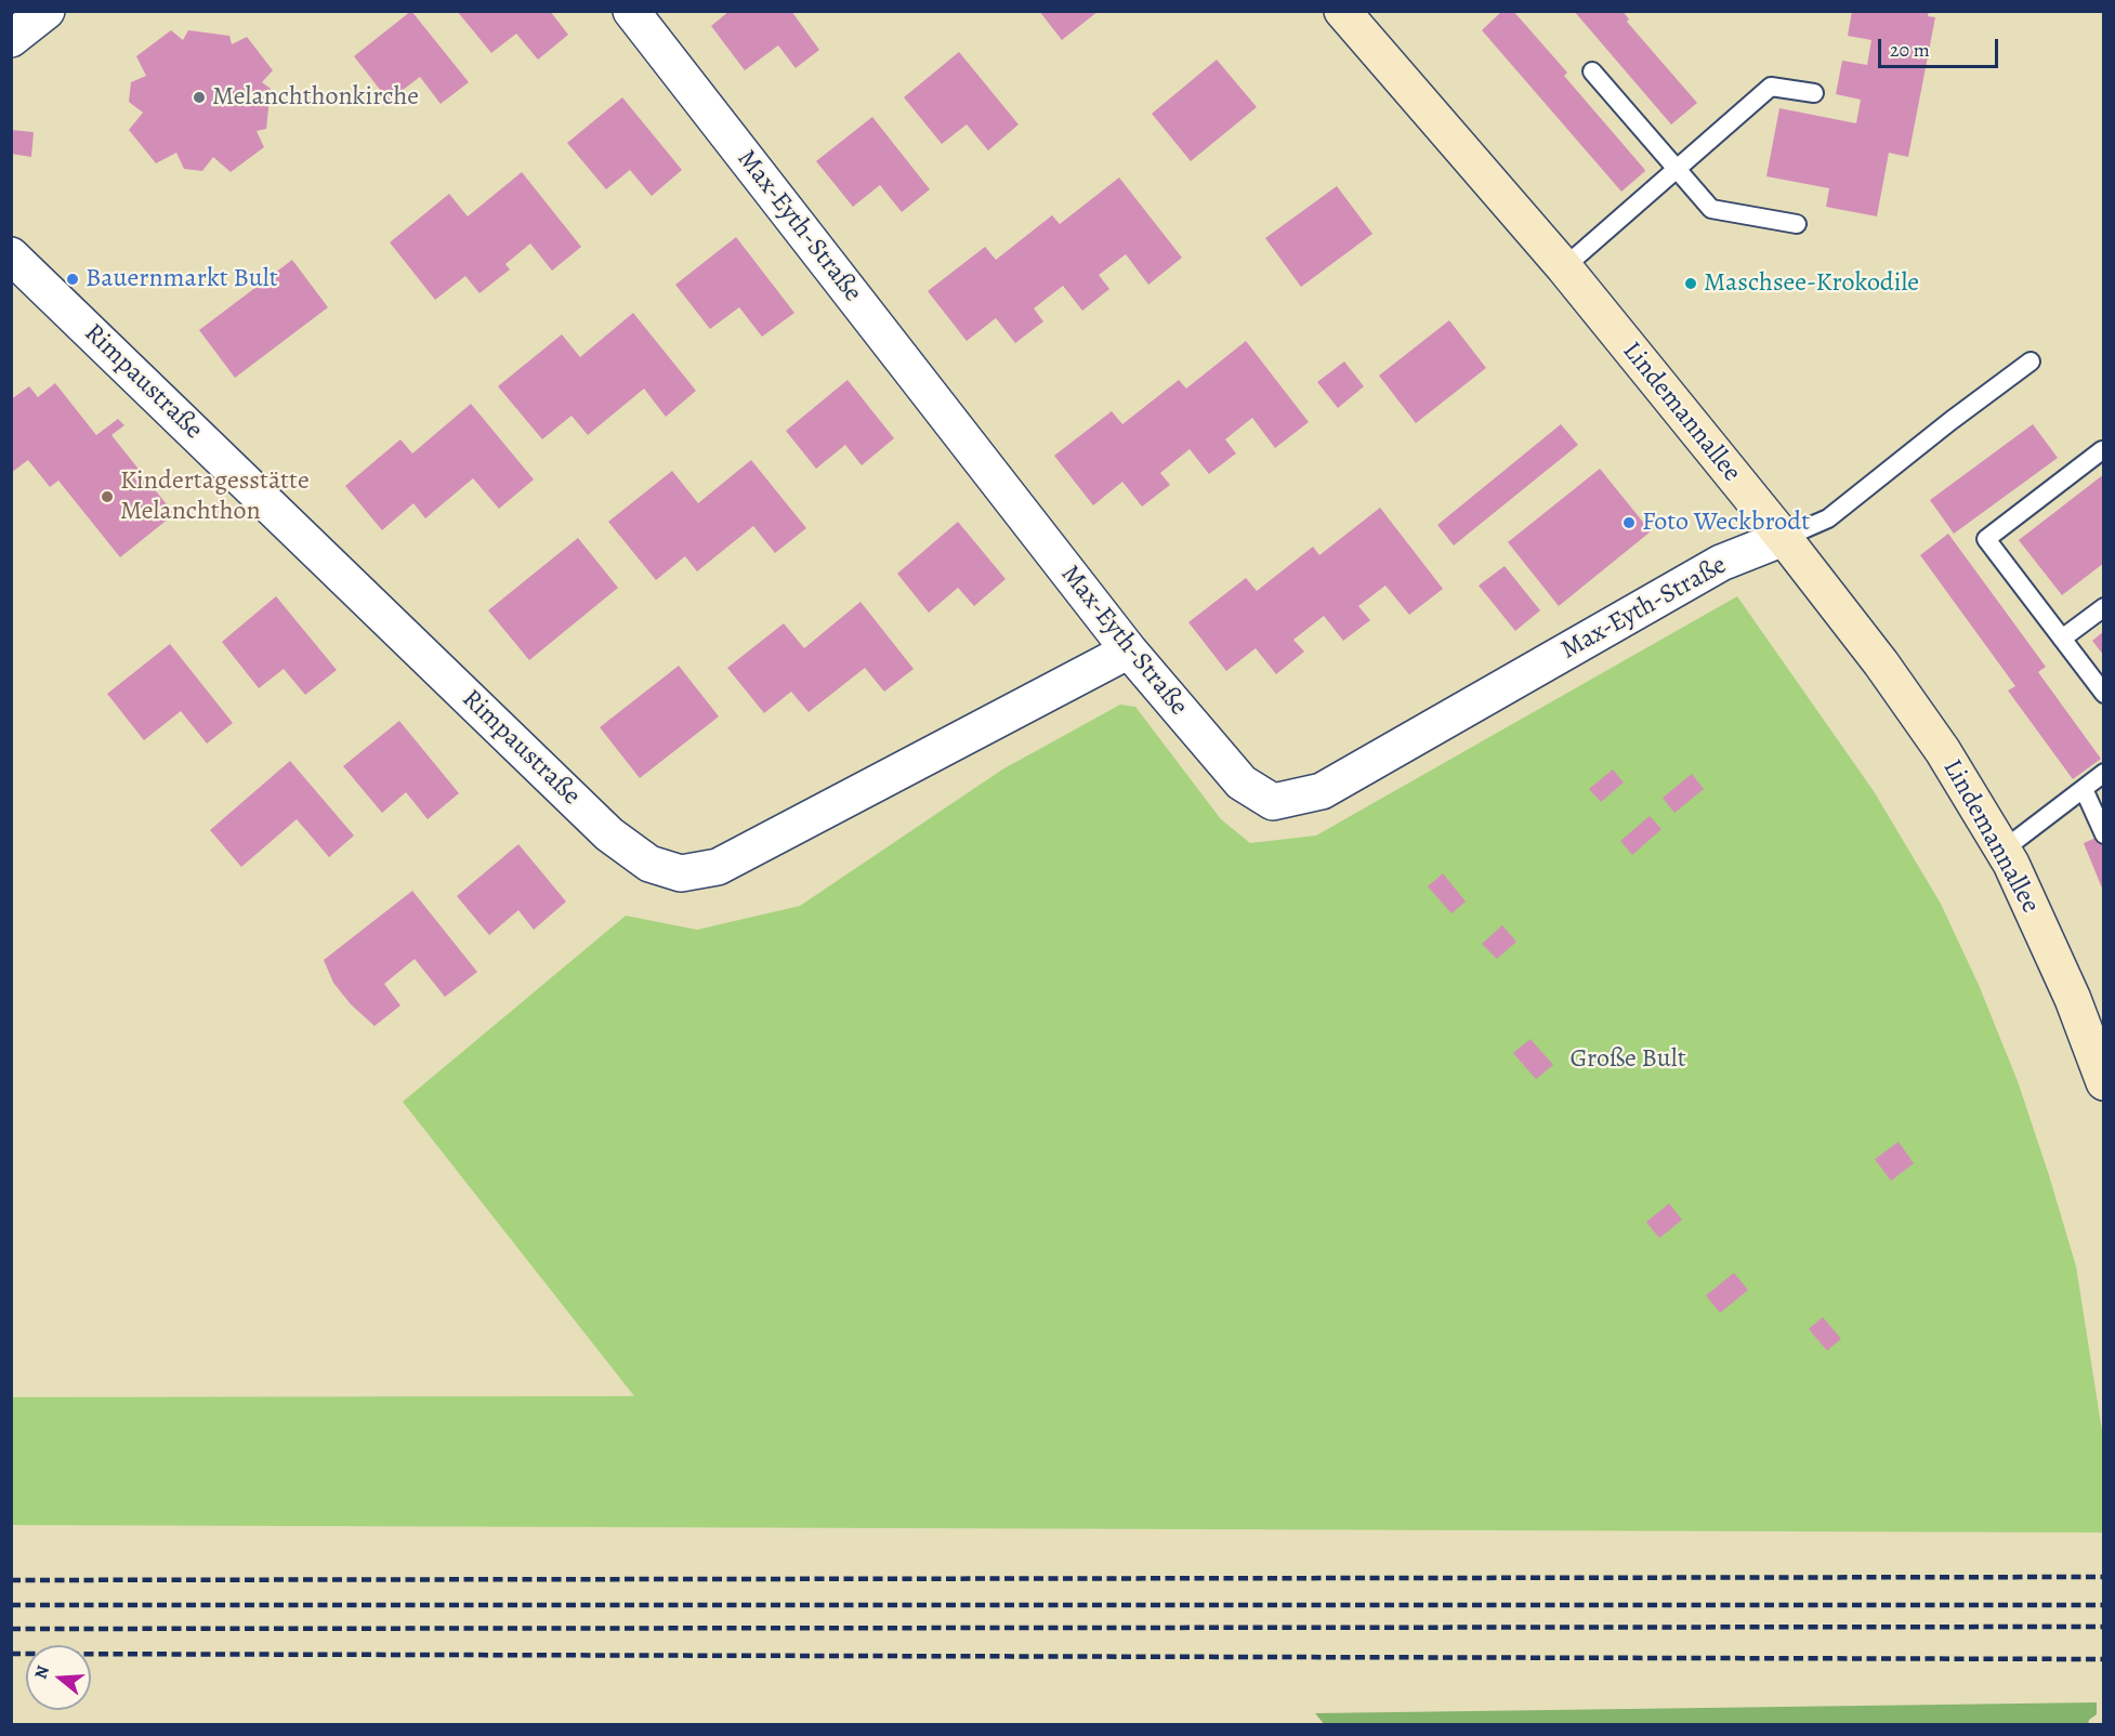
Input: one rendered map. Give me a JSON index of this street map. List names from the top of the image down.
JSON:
{
  "streets": {
    "street": ["Max-Eyth-Straße", "Rimpaustraße", "Lindemannallee"]
  },
  "crossings": [
    ["Max-Eyth-Straße", "Rimpaustraße"],
    ["Max-Eyth-Straße", "Lindemannallee"]
  ],
  "parks": ["Große Bult"],
  "places": [
    "Melanchthonkirche",
    "Bauernmarkt Bult",
    "Maschsee-Krokodile",
    "Kindertagesstätte Melanchthon",
    "Foto Weckbrodt"
  ],
  "scale_bar": "20 m",
  "north": "left"
}
